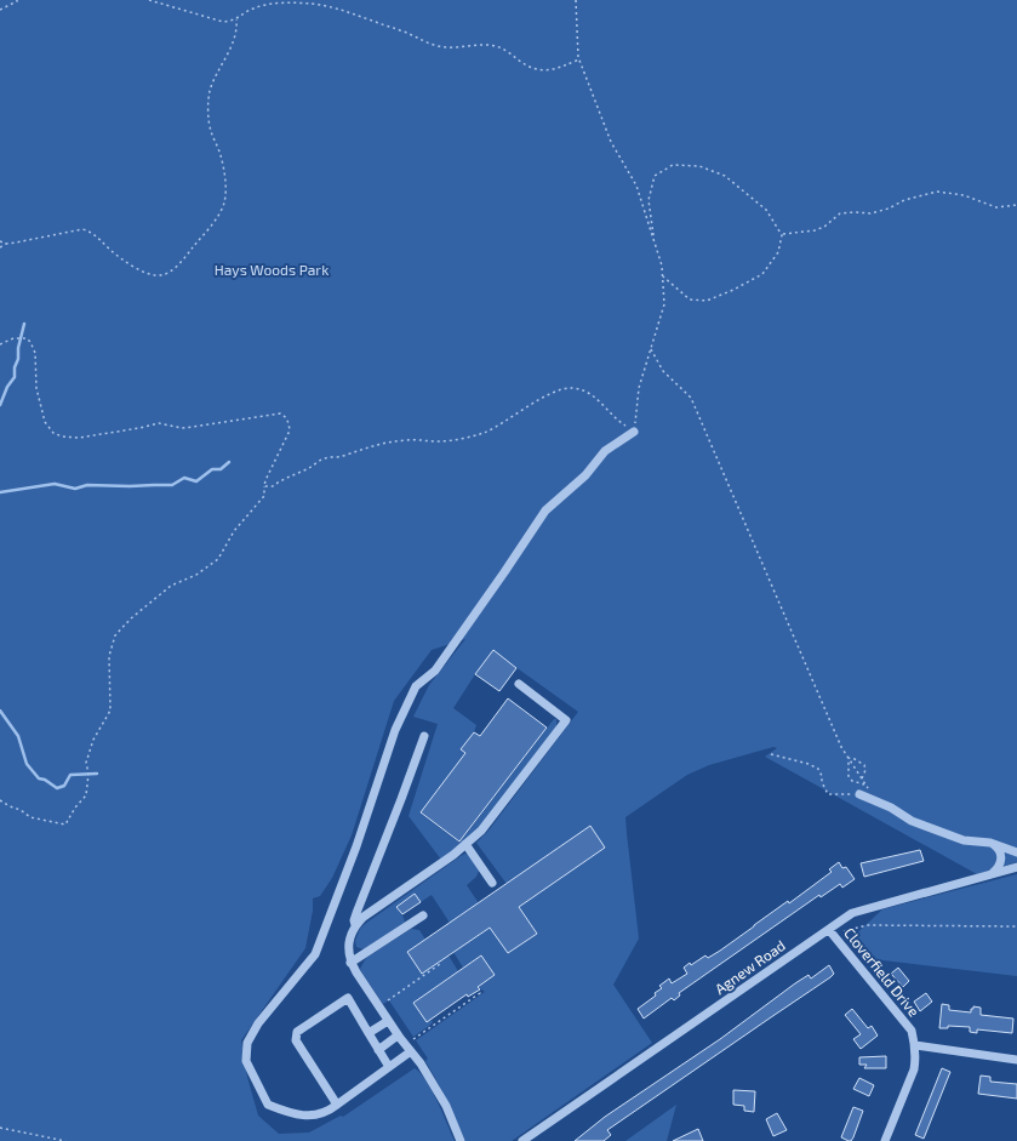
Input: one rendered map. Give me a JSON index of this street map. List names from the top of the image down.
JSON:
{
  "streets": {
    "street": ["Agnew Road", "Cloverfield Drive"]
  },
  "crossings": [
    ["Agnew Road", "Cloverfield Drive"]
  ],
  "parks": ["Hays Woods Park"]
}
